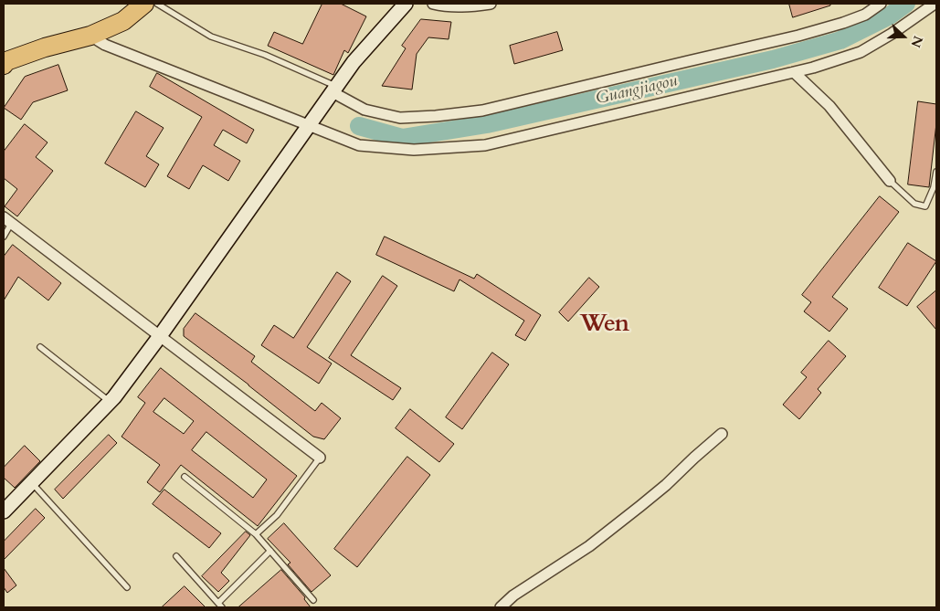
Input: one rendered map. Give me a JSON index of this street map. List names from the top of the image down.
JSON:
{
  "districts": ["Wen"],
  "water": ["Guangjiagou"],
  "north": "right"
}
